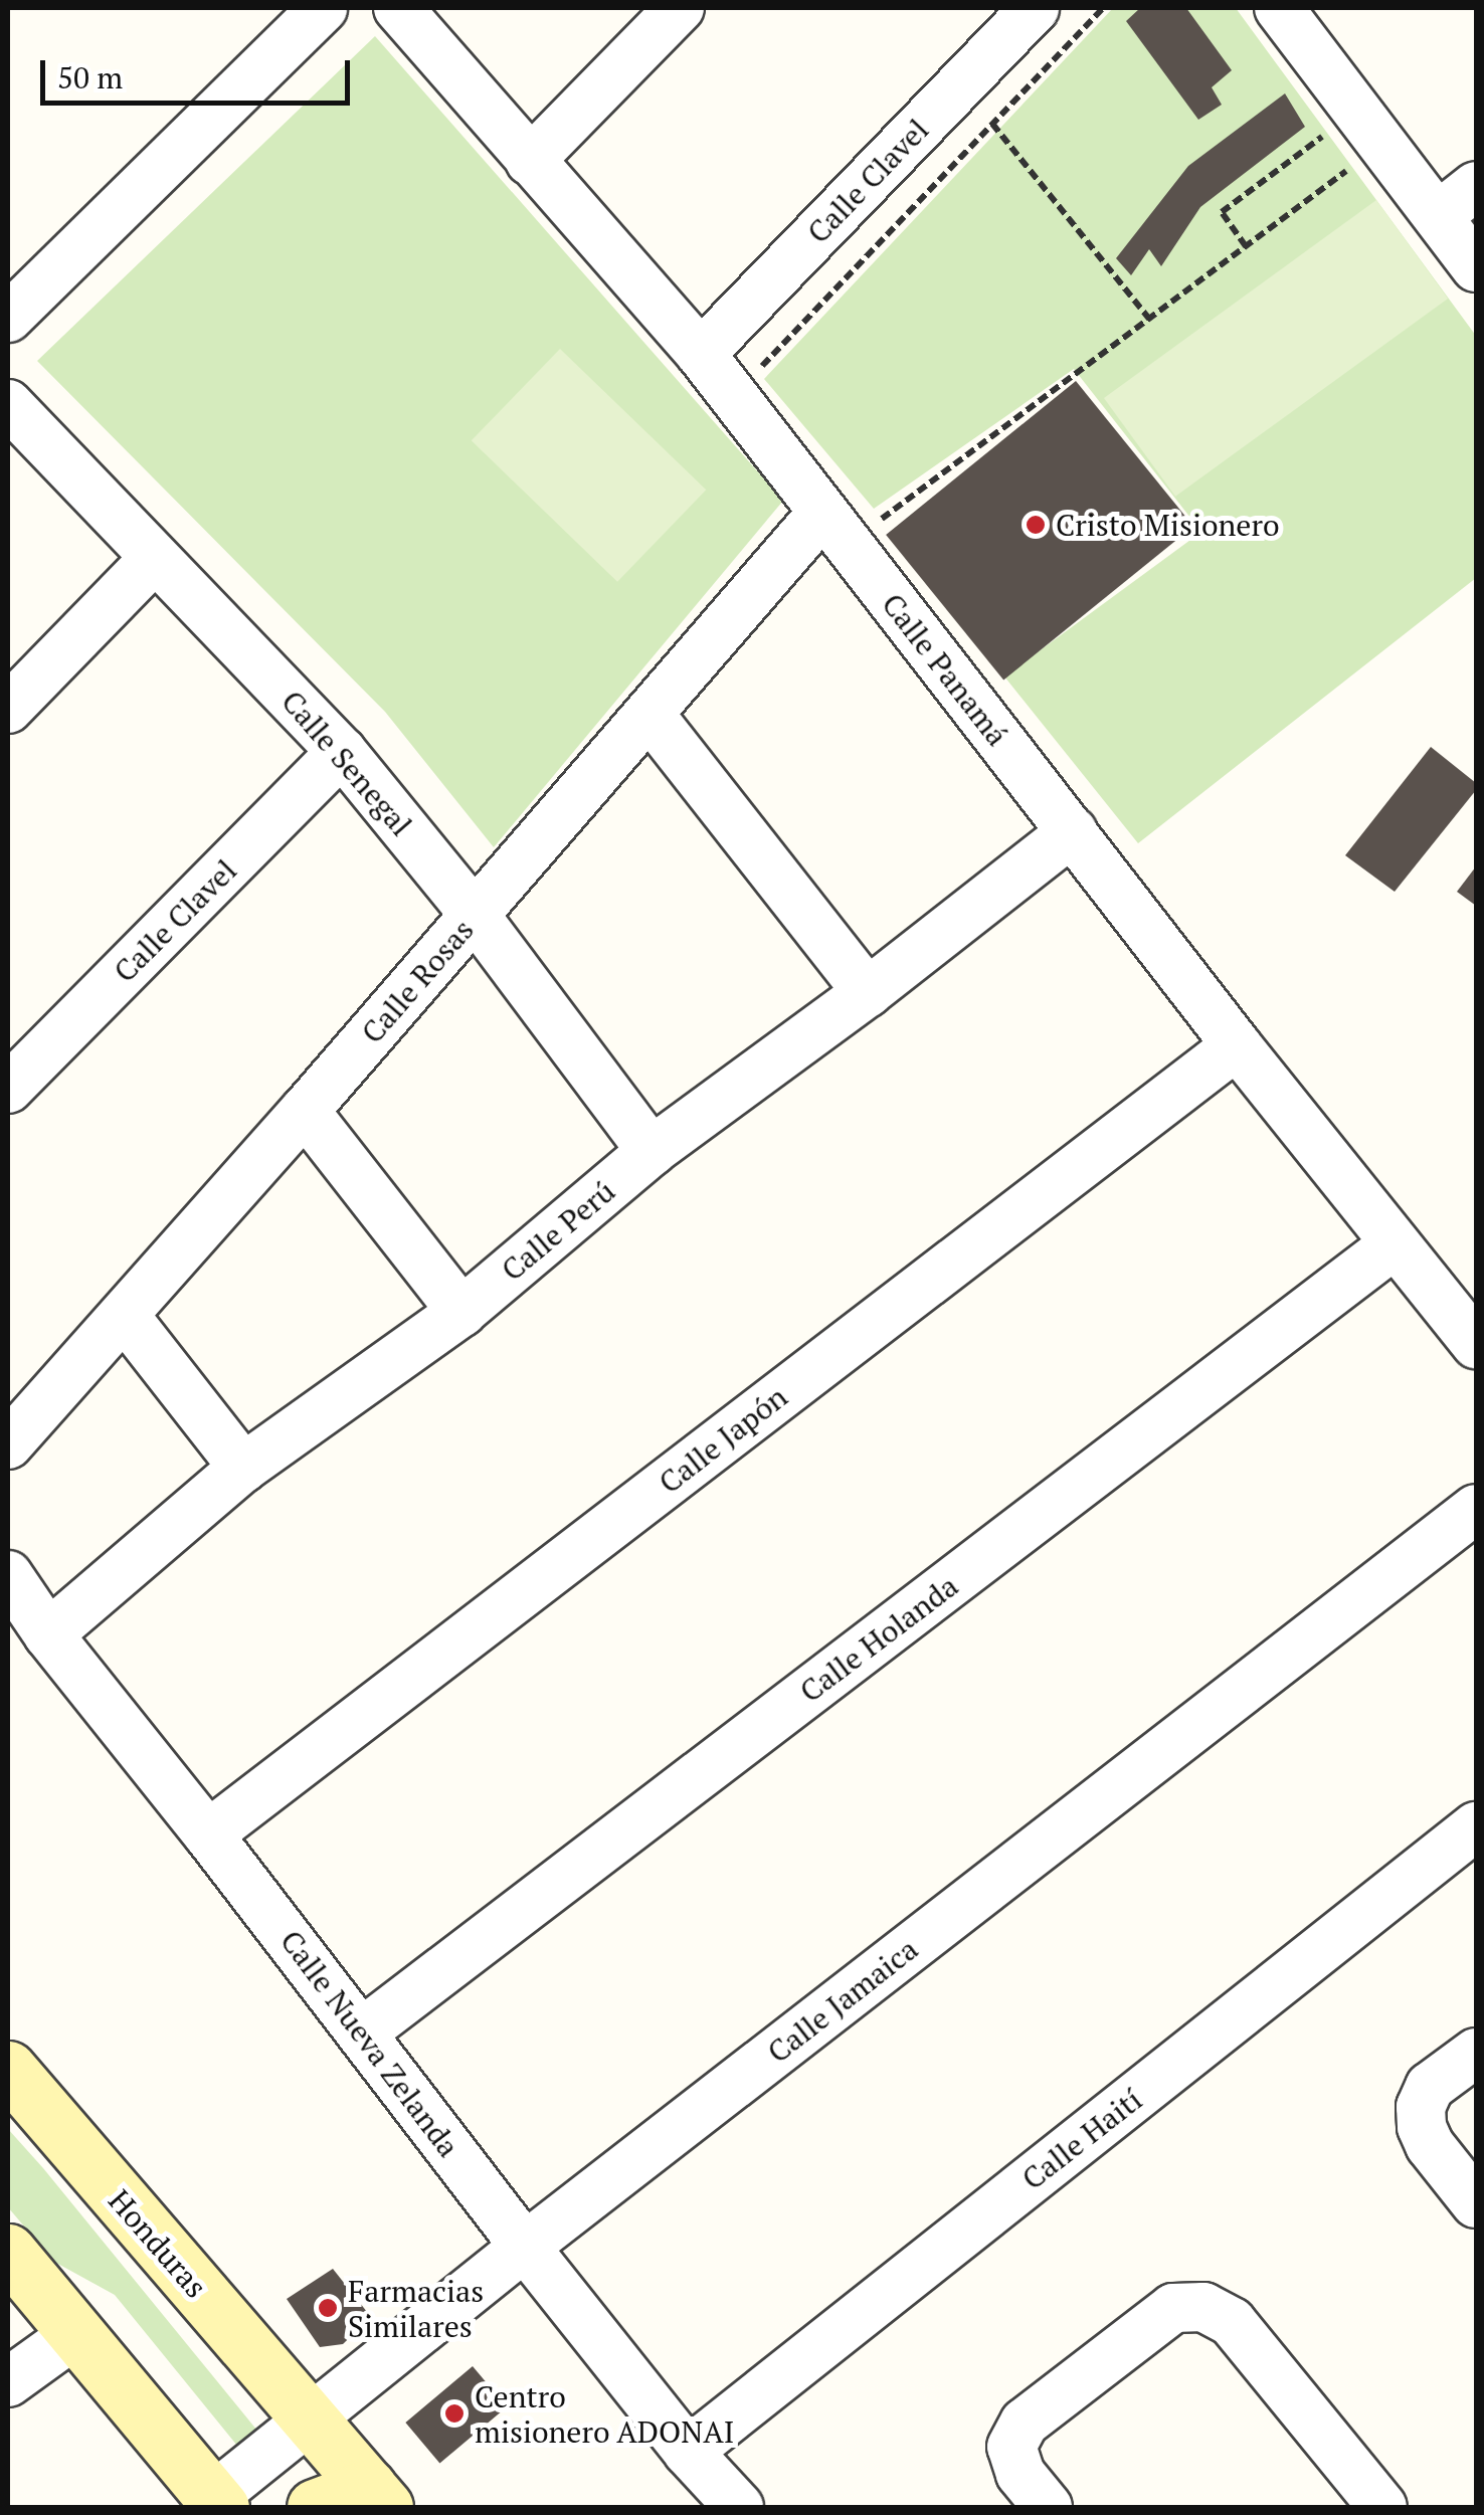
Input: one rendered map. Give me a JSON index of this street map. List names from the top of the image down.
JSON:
{
  "streets": {
    "street": [
      "Calle Clavel",
      "Calle Panamá",
      "Calle Senegal",
      "Calle Rosas",
      "Calle Perú",
      "Calle Japón",
      "Calle Holanda",
      "Calle Jamaica",
      "Calle Nueva Zelanda",
      "Calle Haití",
      "Honduras"
    ]
  },
  "crossings": [
    ["Calle Clavel", "Calle Panamá"],
    ["Calle Clavel", "Calle Senegal"],
    ["Calle Panamá", "Calle Rosas"],
    ["Calle Panamá", "Calle Perú"],
    ["Calle Panamá", "Calle Japón"],
    ["Calle Panamá", "Calle Holanda"],
    ["Calle Senegal", "Calle Rosas"],
    ["Calle Senegal", "Calle Perú"],
    ["Calle Perú", "Calle Nueva Zelanda"],
    ["Calle Japón", "Calle Nueva Zelanda"],
    ["Calle Holanda", "Calle Nueva Zelanda"],
    ["Calle Jamaica", "Calle Nueva Zelanda"],
    ["Calle Jamaica", "Honduras"],
    ["Calle Nueva Zelanda", "Calle Haití"]
  ],
  "places": ["Cristo Misionero", "Farmacias Similares", "Centro misionero ADONAI"],
  "scale_bar": "50 m"
}
